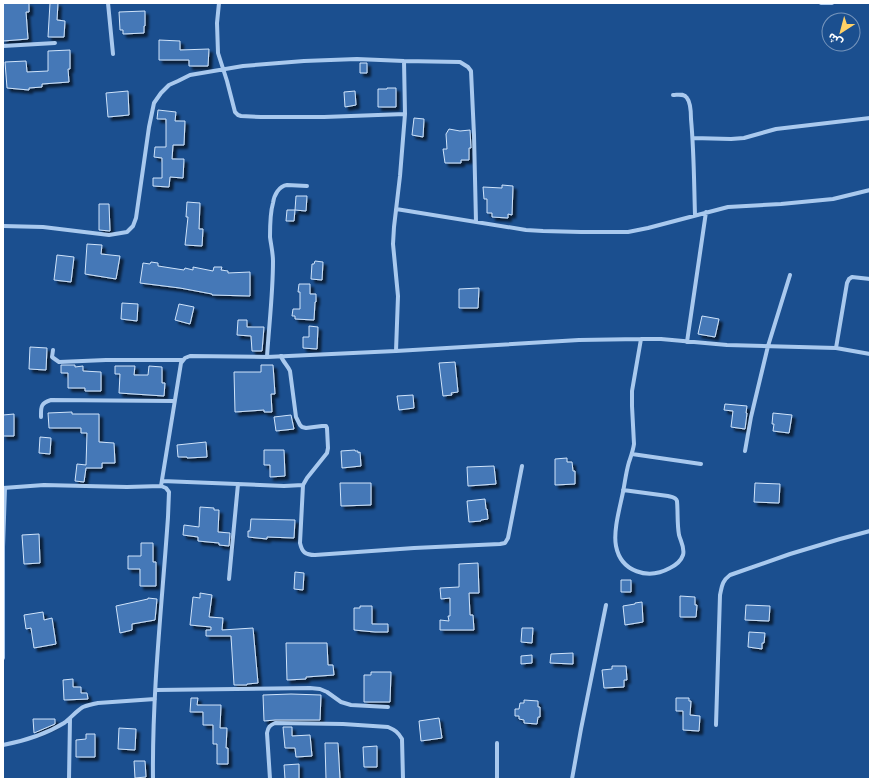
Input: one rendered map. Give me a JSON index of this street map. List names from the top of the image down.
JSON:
{
  "north": "bottom left"
}
